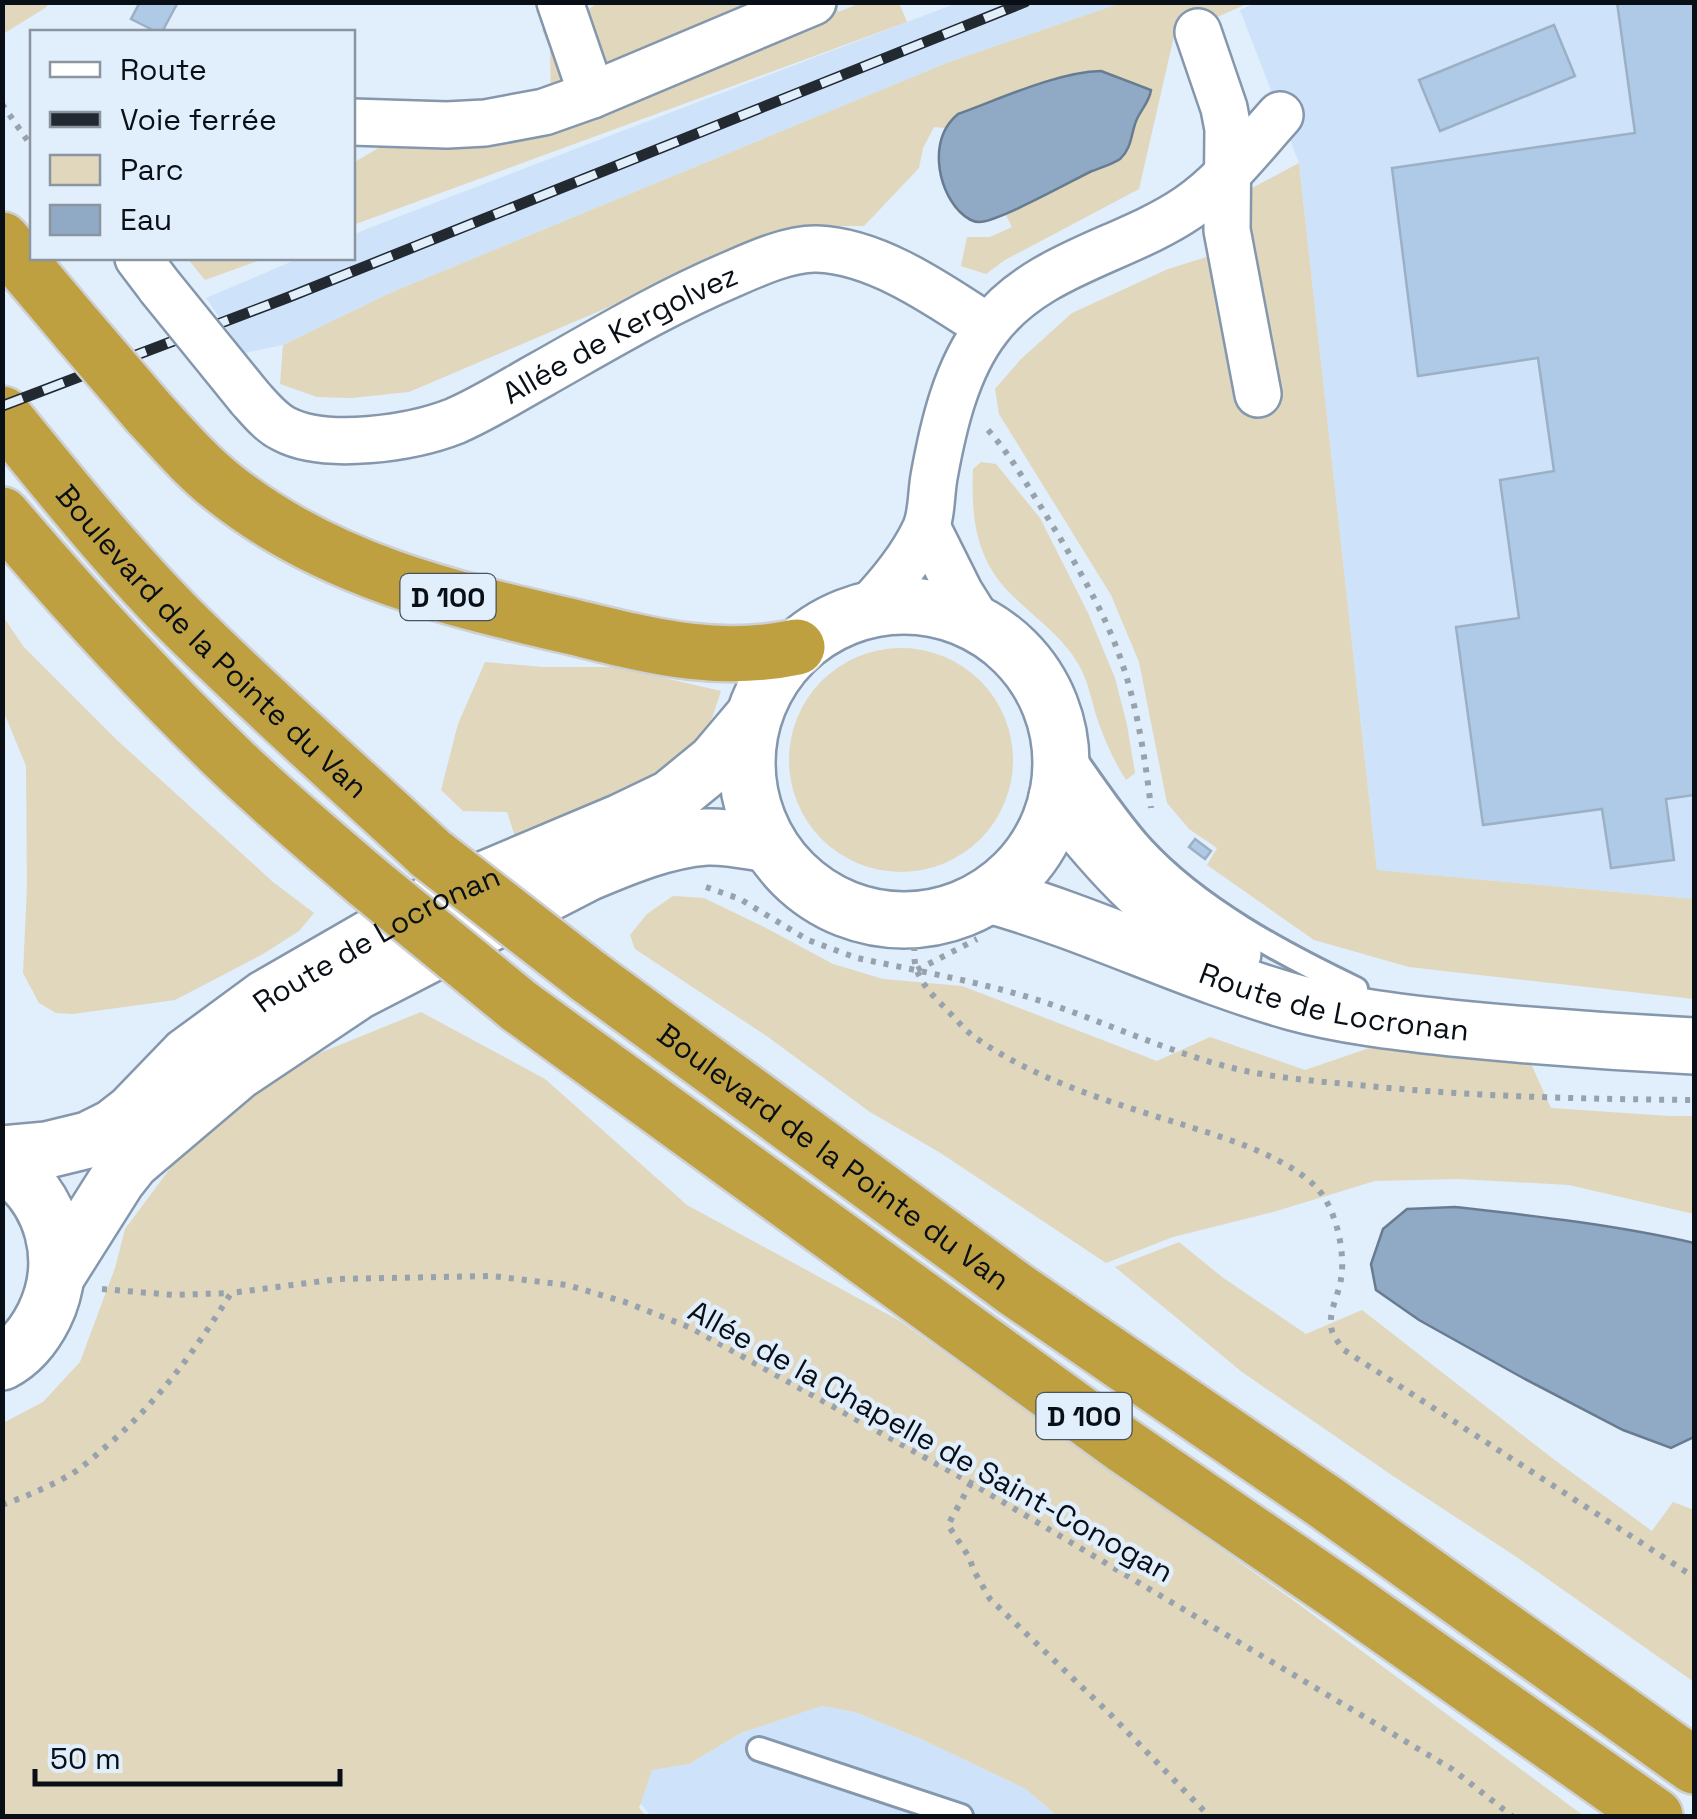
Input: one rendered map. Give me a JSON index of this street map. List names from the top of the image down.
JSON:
{
  "streets": {
    "highway": ["D 100", "Boulevard de la Pointe du Van"],
    "main road": ["Route de Locronan"],
    "street": ["Allée de Kergolvez"],
    "path": ["Allée de la Chapelle de Saint-Conogan"]
  },
  "crossings": [
    ["D 100", "Route de Locronan"],
    ["Route de Locronan", "Allée de la Chapelle de Saint-Conogan"]
  ],
  "legend": [
    "Route",
    "Voie ferrée",
    "Parc",
    "Eau"
  ],
  "scale_bar": "50 m"
}
